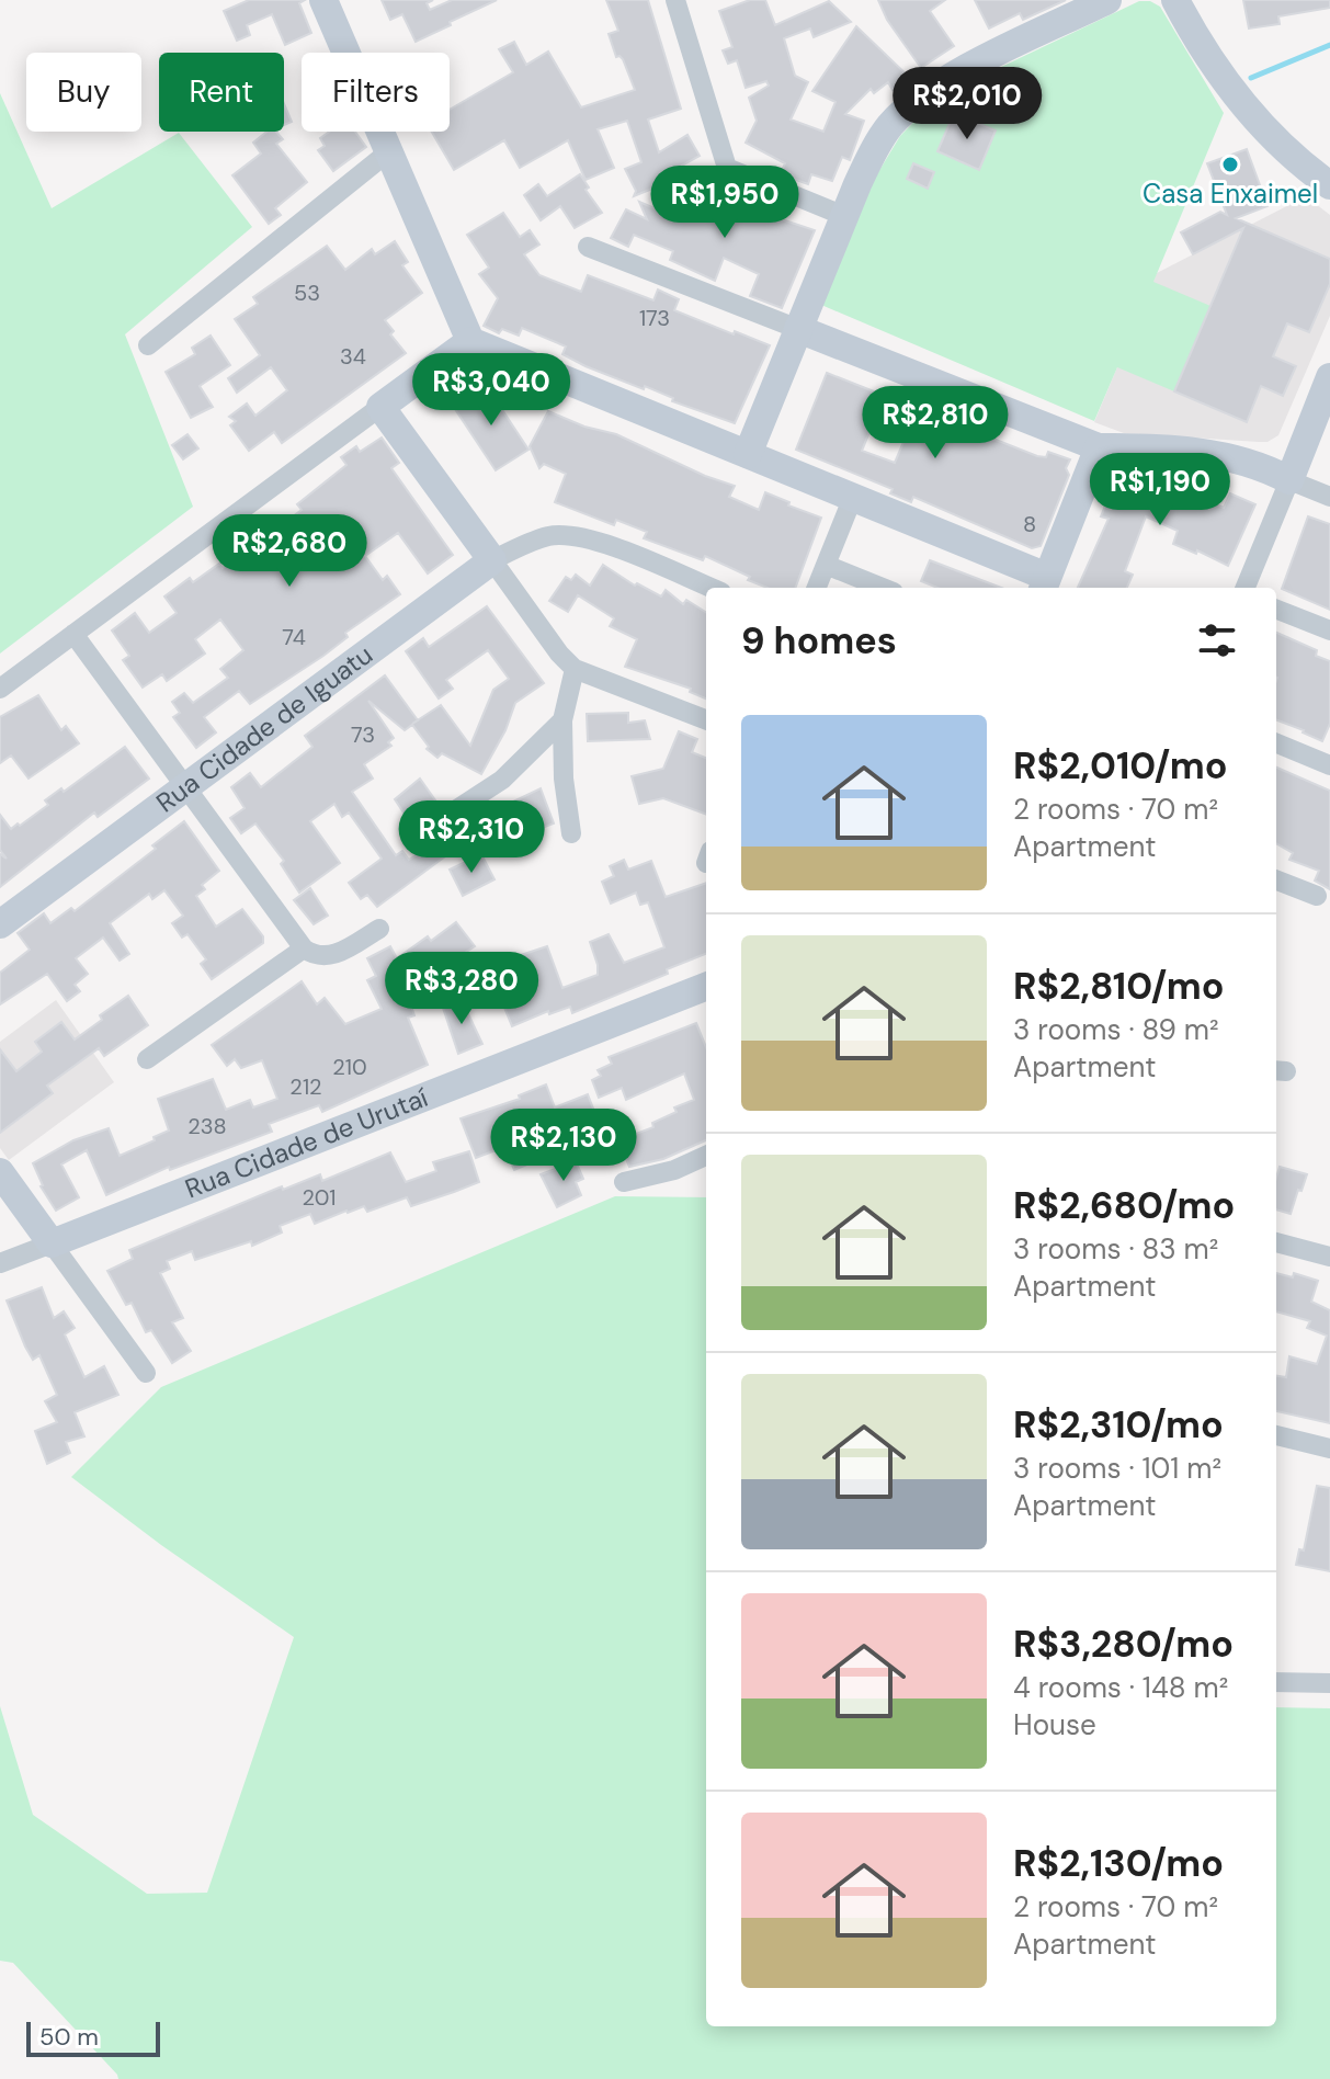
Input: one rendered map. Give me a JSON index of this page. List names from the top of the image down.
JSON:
{
  "streets": {
    "street": ["Rua Cidade de Iguatu", "Rua Cidade de Urutaí"]
  },
  "places": ["Casa Enxaimel"],
  "house_numbers": [
    "53",
    "173",
    "34",
    "8",
    "74",
    "73",
    "210",
    "212",
    "238",
    "201"
  ],
  "scale_bar": "50 m",
  "page": {
    "chip": ["Buy", "Rent", "Filters"],
    "price": [
      "R$2,010",
      "R$1,950",
      "R$3,040",
      "R$2,810",
      "R$1,190",
      "R$2,680",
      "R$2,310",
      "R$3,280",
      "R$2,130"
    ],
    "heading": "9 homes",
    "list": [
      {
        "name": "R$2,010/mo",
        "note": "2 rooms · 70 m² · Apartment"
      },
      {
        "name": "R$2,810/mo",
        "note": "3 rooms · 89 m² · Apartment"
      },
      {
        "name": "R$2,680/mo",
        "note": "3 rooms · 83 m² · Apartment"
      },
      {
        "name": "R$2,310/mo",
        "note": "3 rooms · 101 m² · Apartment"
      },
      {
        "name": "R$3,280/mo",
        "note": "4 rooms · 148 m² · House"
      },
      {
        "name": "R$2,130/mo",
        "note": "2 rooms · 70 m² · Apartment"
      }
    ],
    "scale": "50 m"
  }
}
